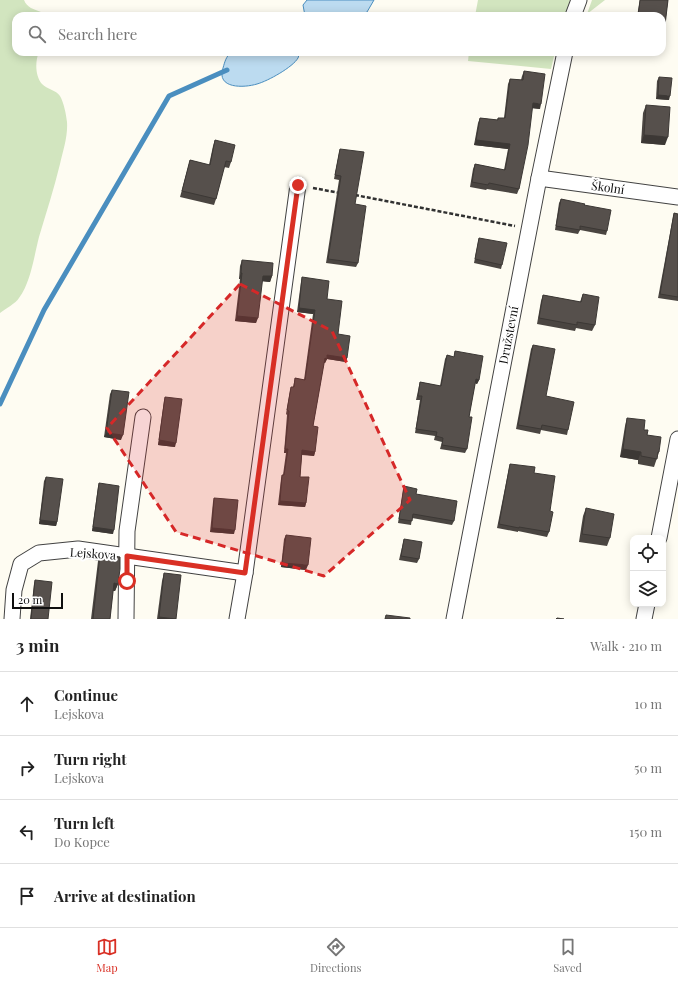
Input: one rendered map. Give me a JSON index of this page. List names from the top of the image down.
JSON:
{
  "streets": {
    "street": ["Školní", "Družstevní", "Lejskova"]
  },
  "crossings": [
    ["Školní", "Družstevní"]
  ],
  "scale_bar": "20 m",
  "page": {
    "search": "Search here",
    "scale": "20 m",
    "heading": ["3 min", "Walk · 210 m"],
    "list": [
      ["Continue", "Lejskova", "10 m"],
      ["Turn right", "Lejskova", "50 m"],
      ["Turn left", "Do Kopce", "150 m"],
      "Arrive at destination"
    ],
    "nav": ["Map", "Directions", "Saved"]
  }
}
